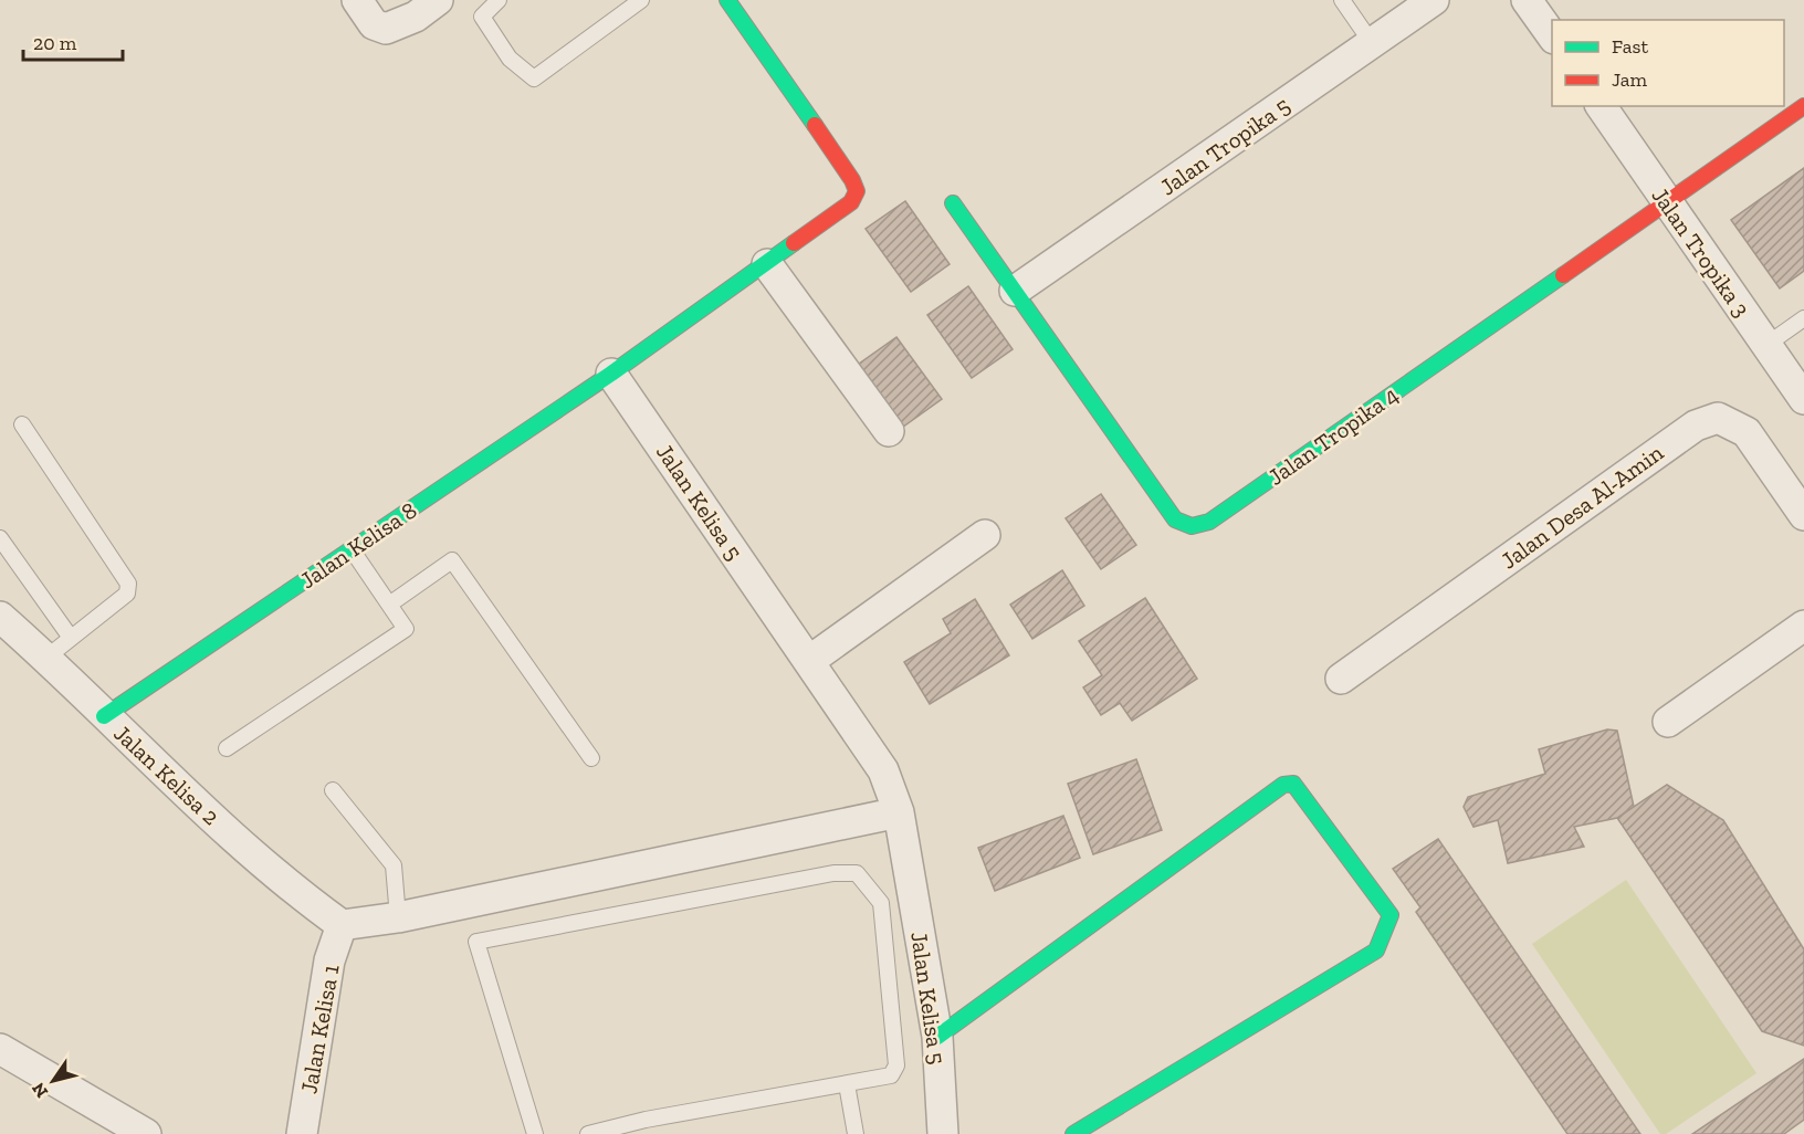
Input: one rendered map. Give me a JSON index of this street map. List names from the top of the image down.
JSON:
{
  "streets": {
    "street": [
      "Jalan Tropika 5",
      "Jalan Tropika 3",
      "Jalan Tropika 4",
      "Jalan Kelisa 5",
      "Jalan Desa Al-Amin",
      "Jalan Kelisa 8",
      "Jalan Kelisa 2",
      "Jalan Kelisa 1"
    ]
  },
  "crossings": [
    ["Jalan Tropika 5", "Jalan Tropika 4"],
    ["Jalan Tropika 3", "Jalan Tropika 4"],
    ["Jalan Kelisa 5", "Jalan Kelisa 8"],
    ["Jalan Kelisa 8", "Jalan Kelisa 2"],
    ["Jalan Kelisa 2", "Jalan Kelisa 1"]
  ],
  "legend": ["Fast", "Jam"],
  "scale_bar": "20 m",
  "north": "bottom left"
}
